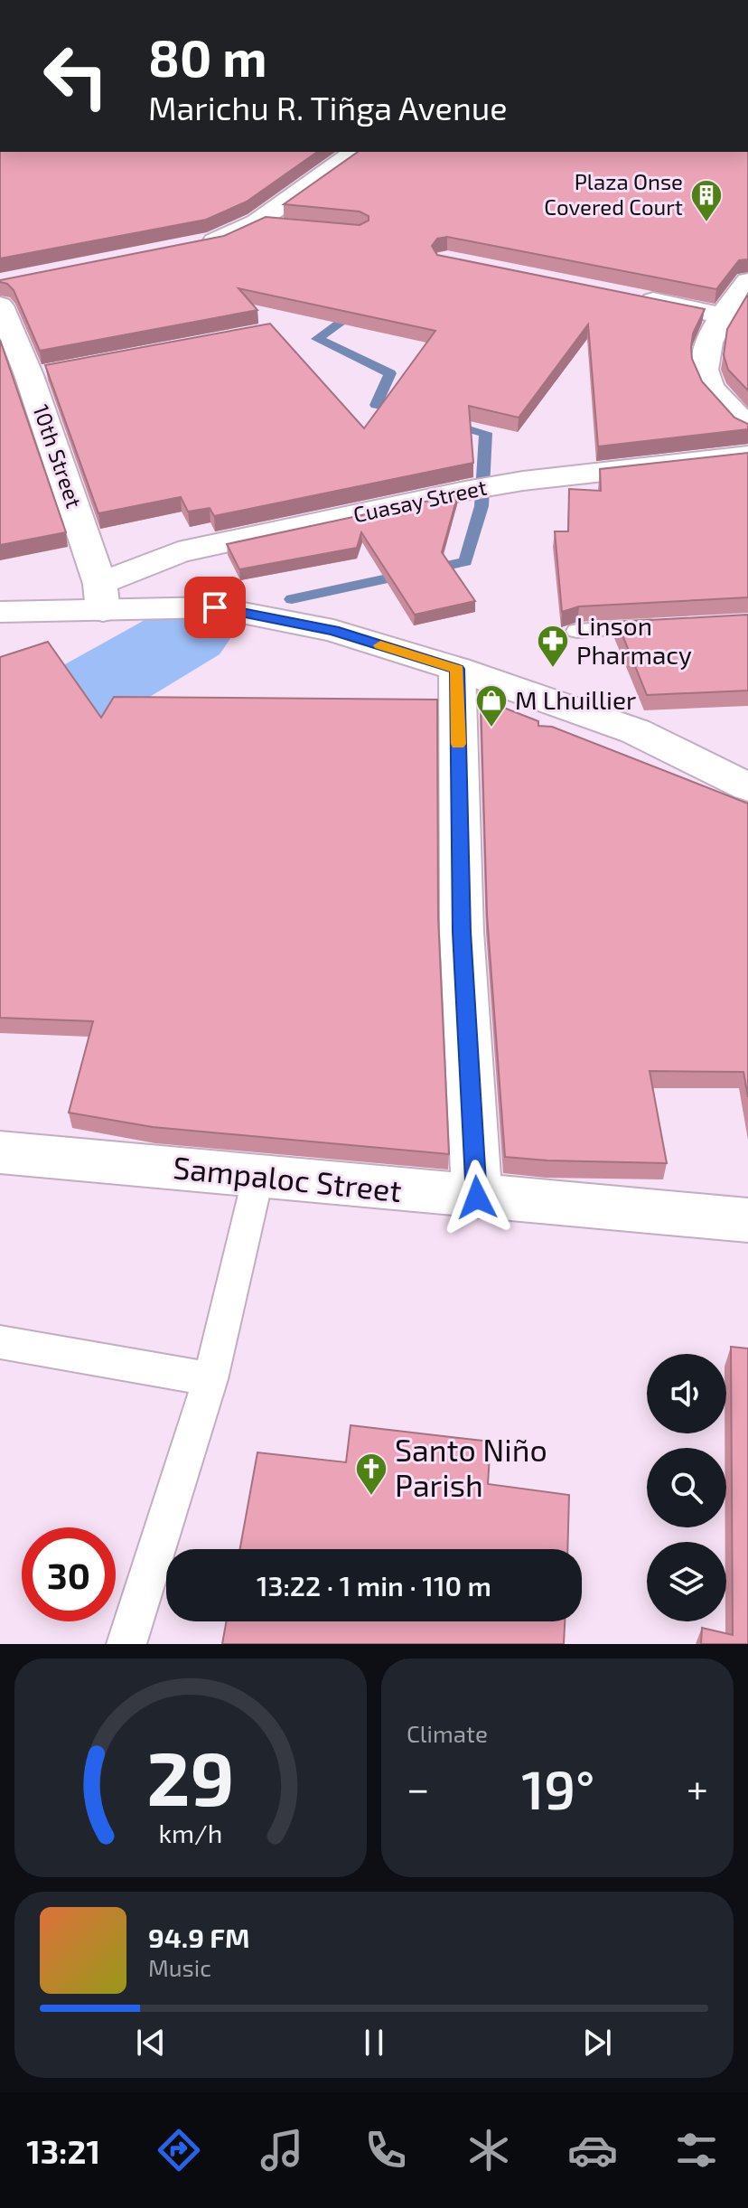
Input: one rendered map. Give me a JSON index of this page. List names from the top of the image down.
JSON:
{
  "streets": {
    "street": ["10th Street", "Cuasay Street", "Sampaloc Street"]
  },
  "crossings": [
    ["10th Street", "Cuasay Street"]
  ],
  "places": {
    "building": ["Plaza Onse Covered Court"],
    "pharmacy": ["Linson Pharmacy"],
    "shop": ["M Lhuillier"],
    "church": ["Santo Niño Parish"]
  },
  "page": {
    "turn": ["80 m", "Marichu R. Tiñga Avenue"],
    "limit": "30",
    "trip": "13:22 · 1 min · 110 m",
    "tile": "Climate",
    "heat": ["−", "19°", "+"],
    "song": ["94.9 FM", "Music"],
    "tabs": "13:21",
    "gauge": ["29", "km/h"]
  }
}
